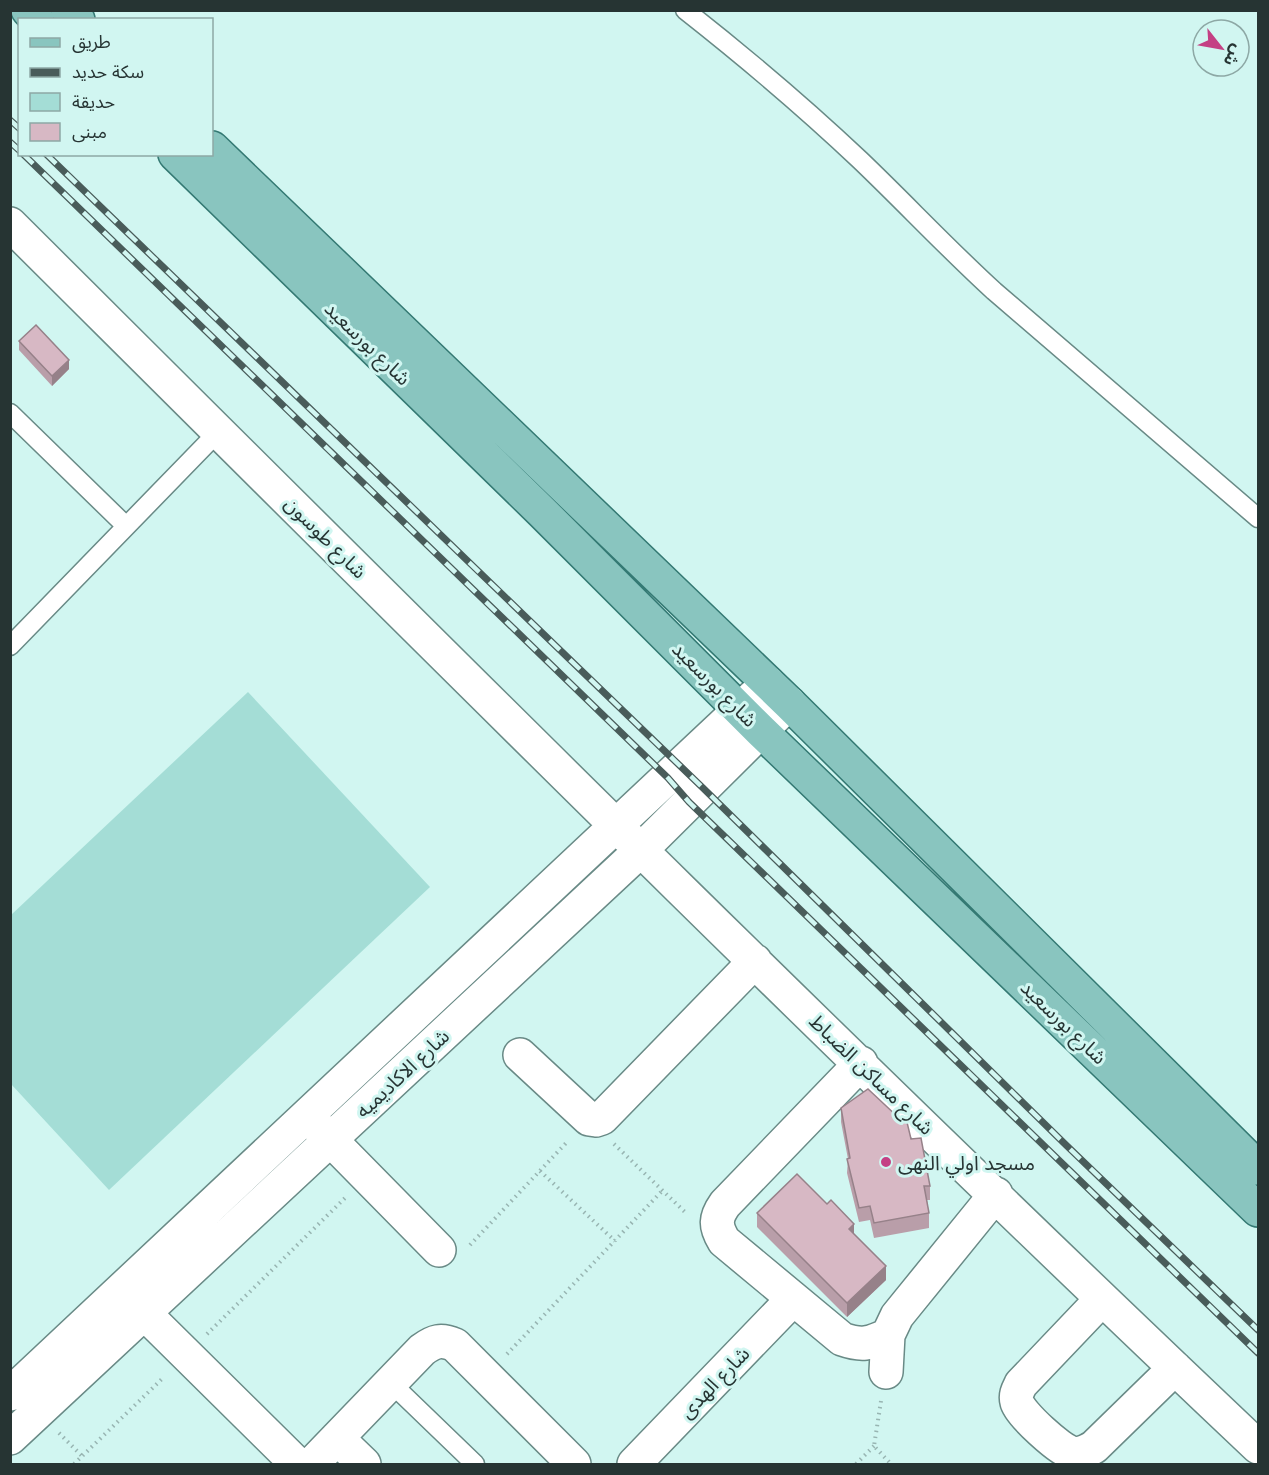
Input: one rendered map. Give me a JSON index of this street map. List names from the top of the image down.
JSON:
{
  "streets": {
    "main road": ["شارع بورسعيد"],
    "street": [
      "شارع طوسون",
      "شارع الاكاديميه",
      "شارع مساكن الضباط",
      "شارع الهدى"
    ]
  },
  "crossings": [
    ["شارع بورسعيد", "شارع الاكاديميه"],
    ["شارع طوسون", "شارع الاكاديميه"],
    ["شارع طوسون", "شارع مساكن الضباط"],
    ["شارع الاكاديميه", "شارع مساكن الضباط"]
  ],
  "places": ["مسجد اولي النهى"],
  "legend": [
    "طريق",
    "سكة حديد",
    "حديقة",
    "مبنى"
  ],
  "north": "bottom right"
}
